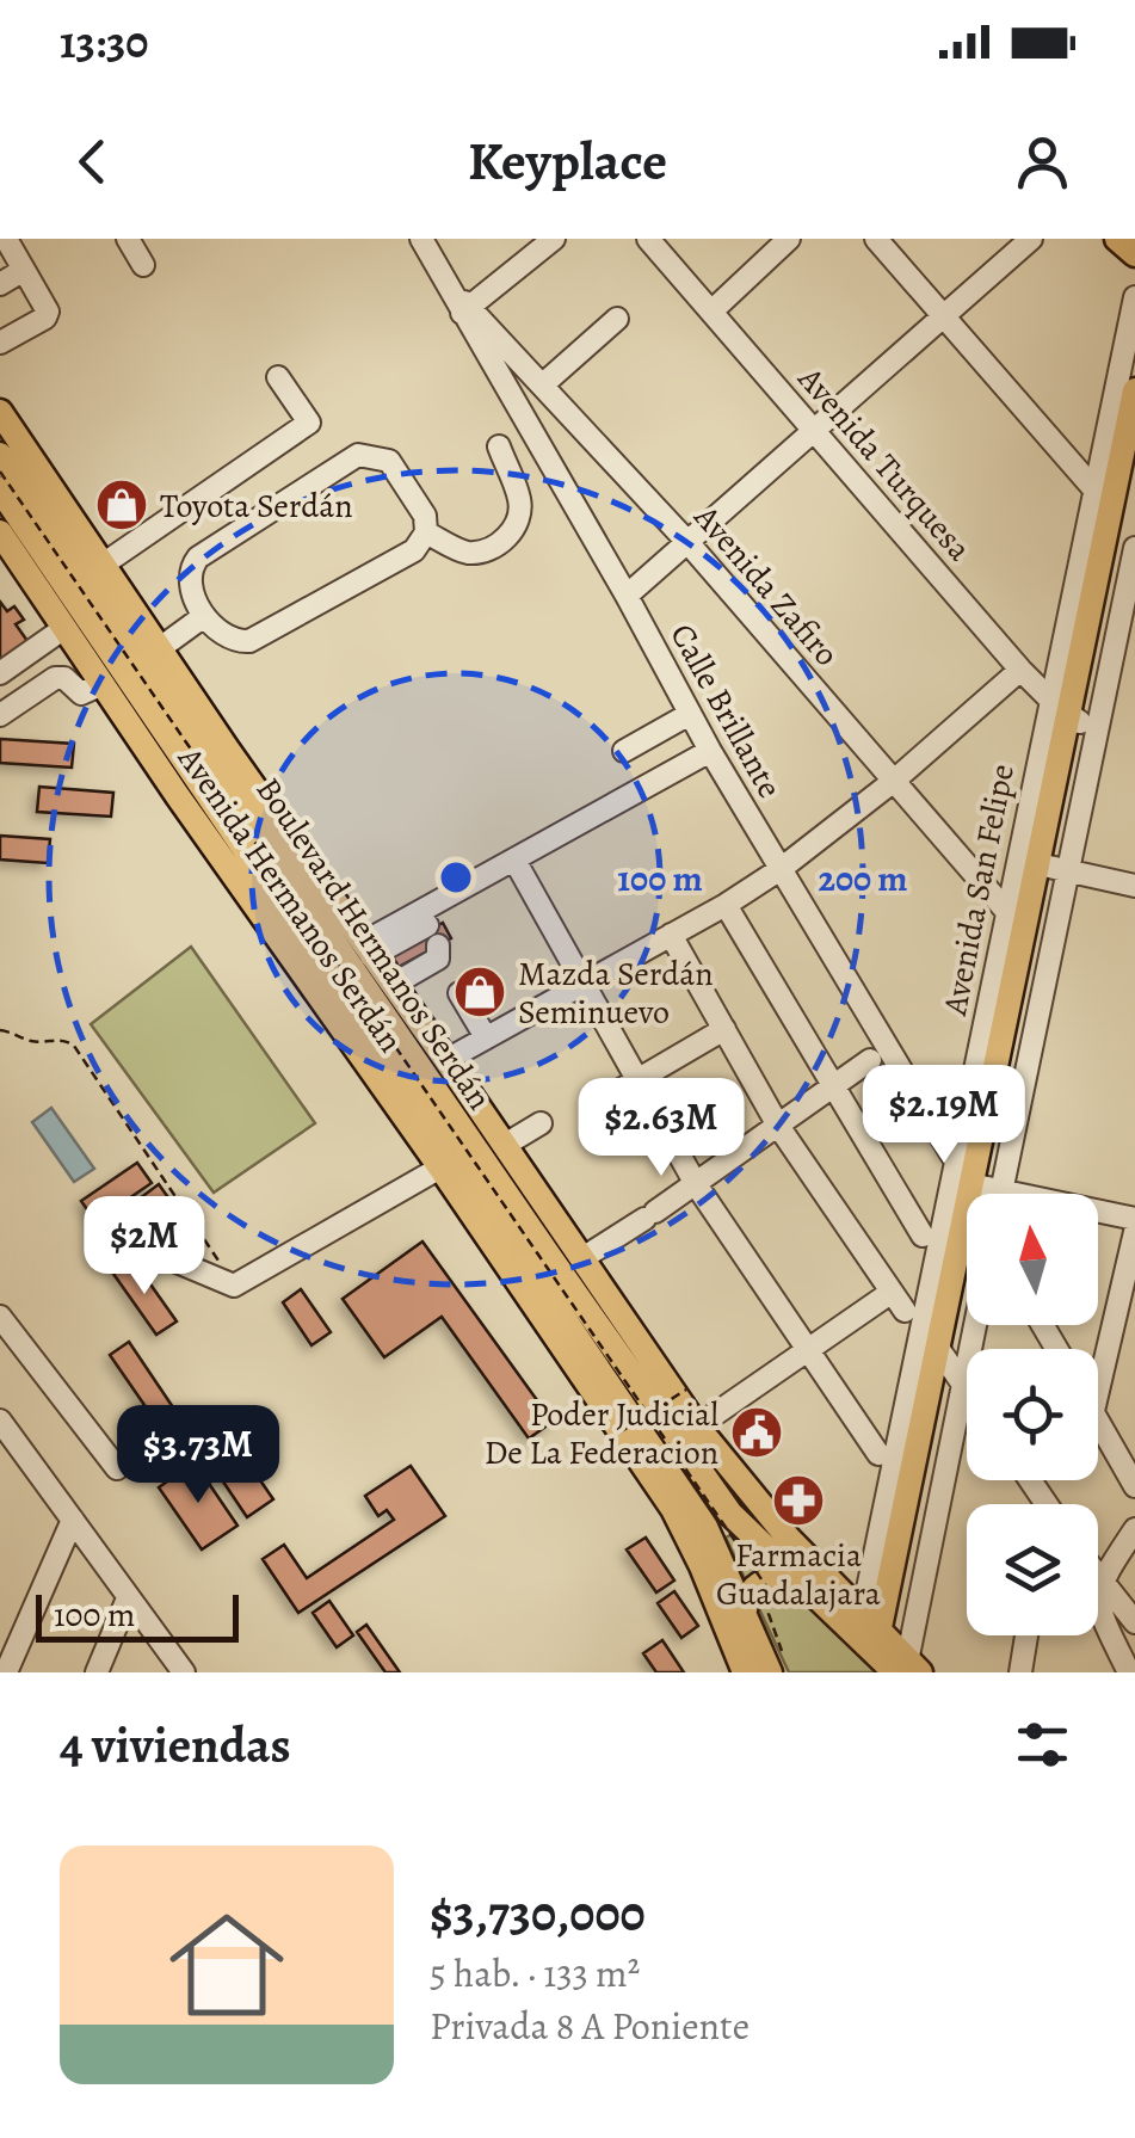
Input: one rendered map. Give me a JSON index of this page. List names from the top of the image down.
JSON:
{
  "streets": {
    "main road": ["Avenida San Felipe", "Avenida Hermanos Serdán", "Boulevard Hermanos Serdán"],
    "street": ["Avenida Turquesa", "Avenida Zafiro", "Calle Brillante"]
  },
  "crossings": [
    ["Avenida Turquesa", "Avenida San Felipe"],
    ["Avenida Zafiro", "Calle Brillante"],
    ["Avenida Zafiro", "Avenida San Felipe"],
    ["Calle Brillante", "Avenida San Felipe"],
    ["Avenida San Felipe", "Avenida Hermanos Serdán"],
    ["Avenida San Felipe", "Boulevard Hermanos Serdán"],
    ["Avenida Hermanos Serdán", "Boulevard Hermanos Serdán"]
  ],
  "places": {
    "shop": ["Toyota Serdán", "Mazda Serdán Seminuevo"],
    "public building": ["Poder Judicial De La Federacion"],
    "pharmacy": ["Farmacia Guadalajara"]
  },
  "scale_bar": "100 m",
  "north": "top",
  "page": {
    "status": "13:30",
    "header": "Keyplace",
    "price": [
      "$2.19M",
      "$2.63M",
      "$2M",
      "$3.73M"
    ],
    "scale": "100 m",
    "heading": "4 viviendas",
    "list": [
      {
        "name": "$3,730,000",
        "note": "5 hab. · 133 m² · Privada 8 A Poniente"
      }
    ]
  },
  "rings": ["100 m", "200 m"]
}
